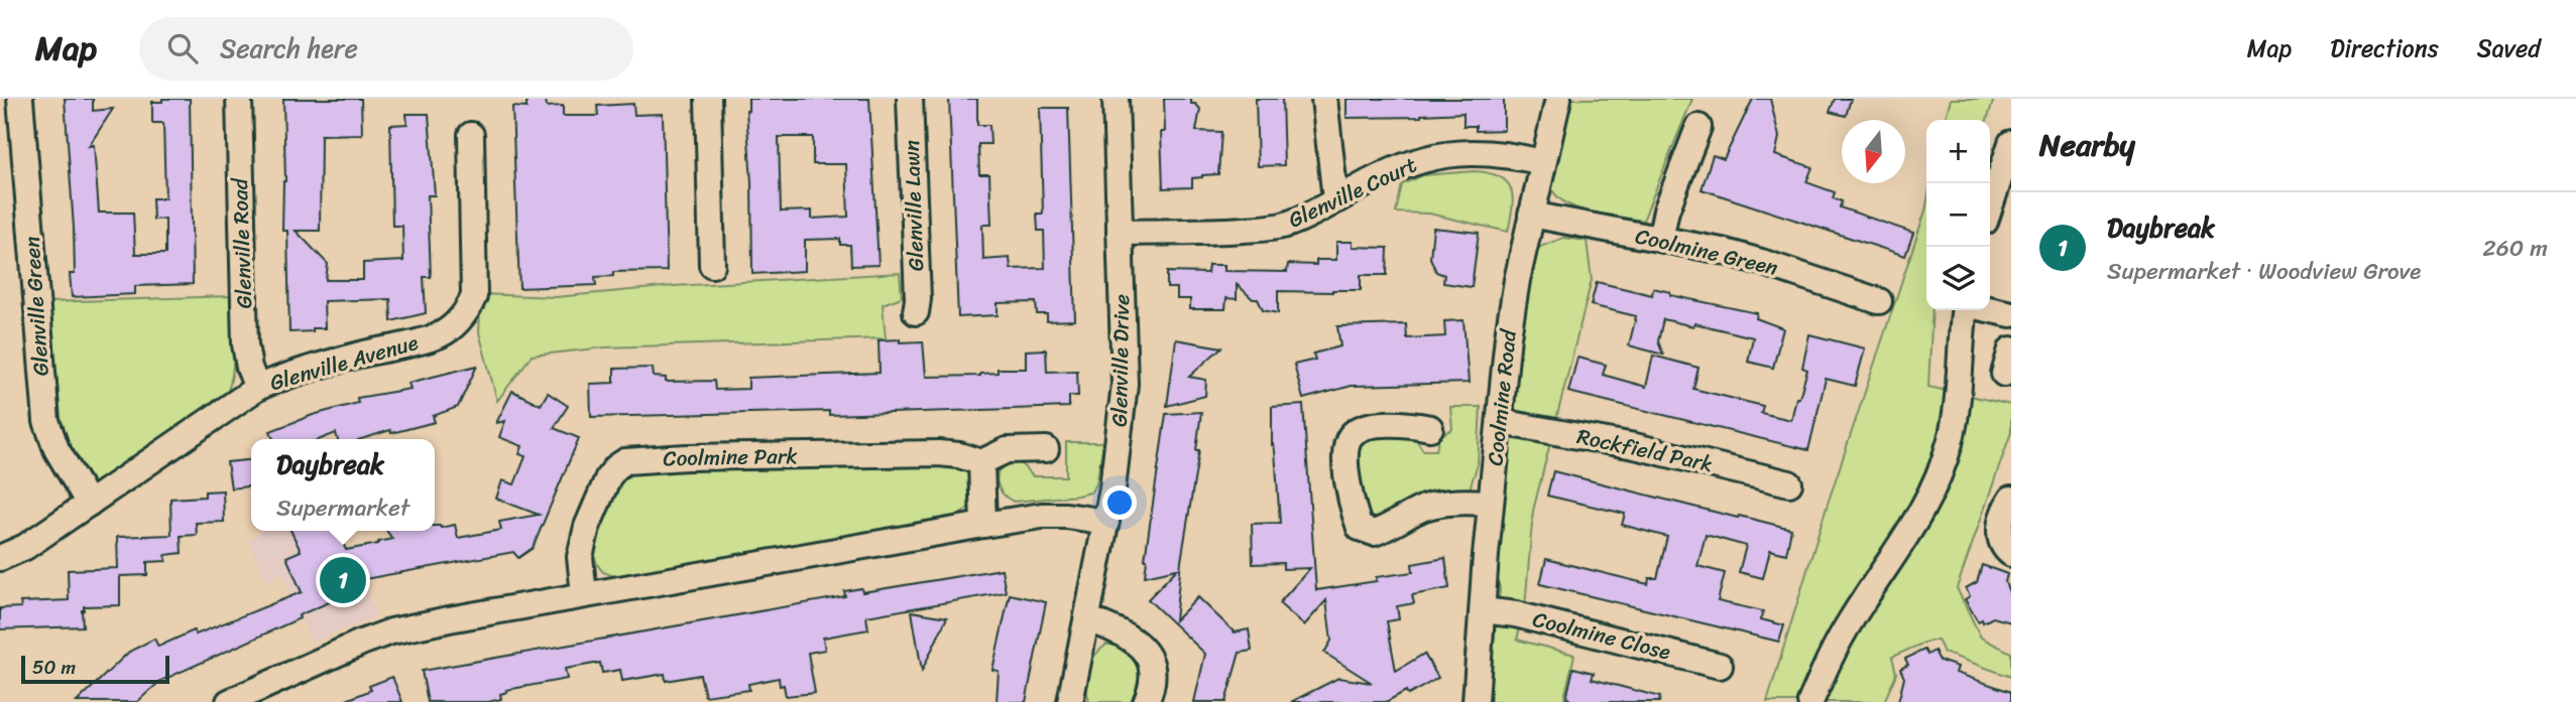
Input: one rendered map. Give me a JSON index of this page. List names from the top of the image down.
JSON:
{
  "streets": {
    "street": [
      "Glenville Court",
      "Glenville Lawn",
      "Glenville Road",
      "Coolmine Green",
      "Glenville Green",
      "Glenville Drive",
      "Glenville Avenue",
      "Coolmine Road",
      "Rockfield Park",
      "Coolmine Park",
      "Coolmine Close"
    ]
  },
  "crossings": [
    ["Glenville Court", "Glenville Drive"],
    ["Glenville Court", "Coolmine Road"],
    ["Glenville Road", "Glenville Avenue"],
    ["Coolmine Green", "Coolmine Road"],
    ["Glenville Green", "Glenville Avenue"],
    ["Coolmine Road", "Rockfield Park"],
    ["Coolmine Road", "Coolmine Close"]
  ],
  "scale_bar": "50 m",
  "north": "bottom",
  "page": {
    "header": "Map",
    "search": "Search here",
    "nav": ["Map", "Directions", "Saved"],
    "heading": "Nearby",
    "map_buttons": ["+", "−"],
    "list": [
      {
        "mark": "1",
        "name": "Daybreak",
        "note": "Supermarket · Woodview Grove",
        "value": "260 m"
      }
    ],
    "popup": ["Daybreak", "Supermarket"],
    "pins": "1",
    "scale": "50 m"
  }
}
